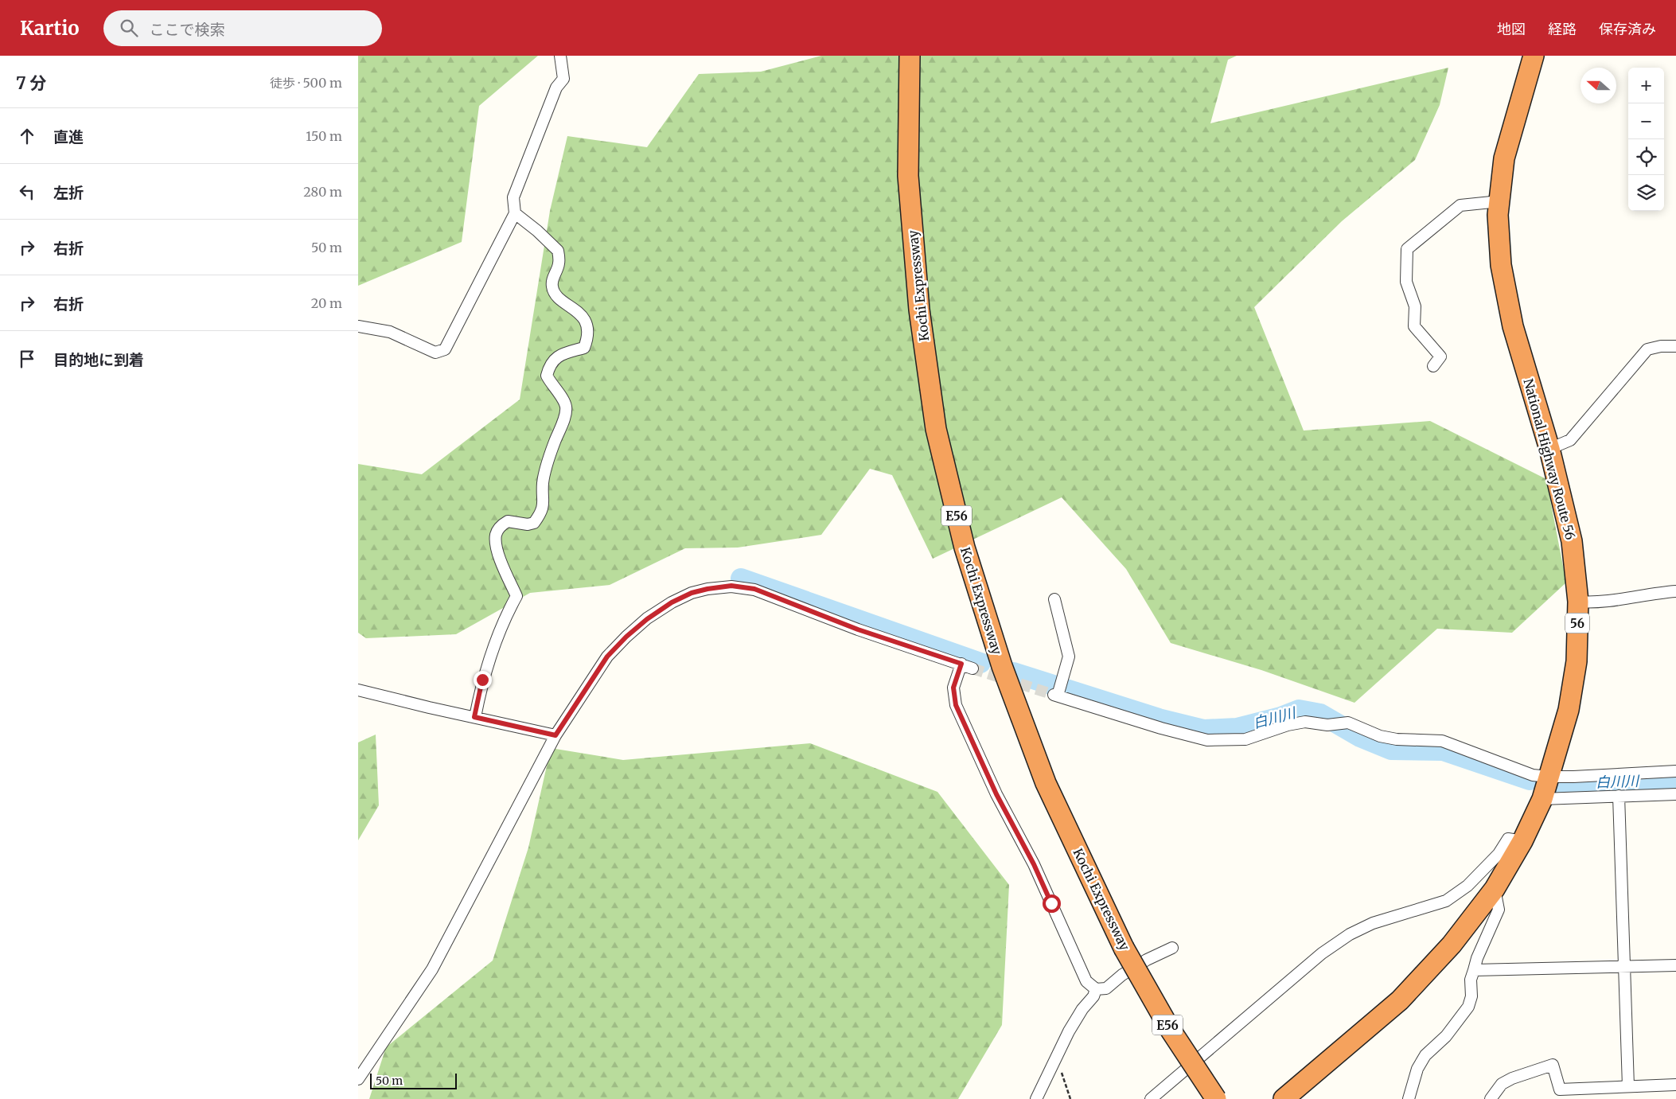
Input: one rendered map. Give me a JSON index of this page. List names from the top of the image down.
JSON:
{
  "streets": {
    "highway": [
      "Kochi Expressway",
      "National Highway Route 56",
      "E56",
      "56"
    ]
  },
  "water": ["白川川"],
  "scale_bar": "50 m",
  "north": "left",
  "page": {
    "header": "Kartio",
    "search": "ここで検索",
    "nav": ["地図", "経路", "保存済み"],
    "heading": ["7 分", "徒歩 · 500 m"],
    "map_buttons": ["+", "−"],
    "list": [
      ["直進", "150 m"],
      ["左折", "280 m"],
      ["右折", "50 m"],
      ["右折", "20 m"],
      "目的地に到着"
    ],
    "scale": "50 m"
  }
}
